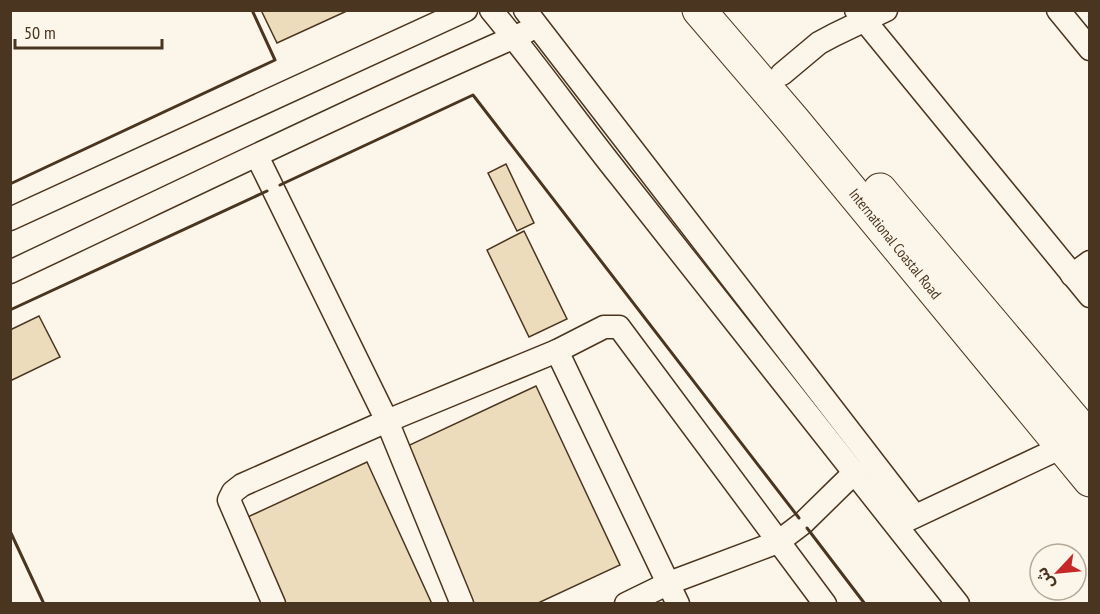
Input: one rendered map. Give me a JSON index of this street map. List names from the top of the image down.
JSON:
{
  "streets": {
    "highway": ["International Coastal Road"]
  },
  "scale_bar": "50 m",
  "north": "bottom left"
}
